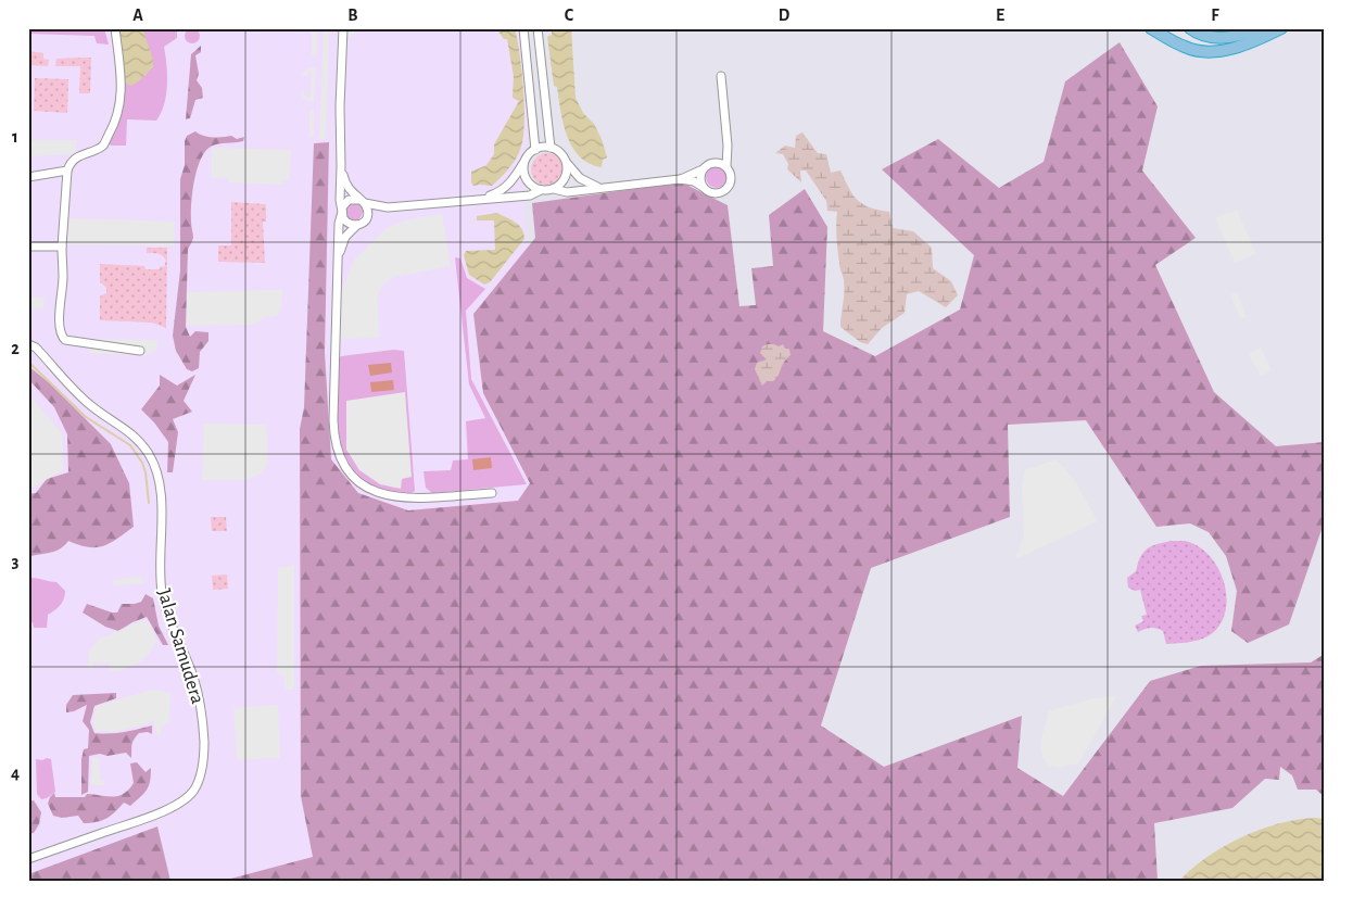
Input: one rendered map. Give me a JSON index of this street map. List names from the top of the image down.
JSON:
{
  "streets": {
    "street": ["Jalan Samudera"]
  },
  "grid": {
    "columns": [
      "A",
      "B",
      "C",
      "D",
      "E",
      "F"
    ],
    "rows": [
      "1",
      "2",
      "3",
      "4"
    ]
  }
}
